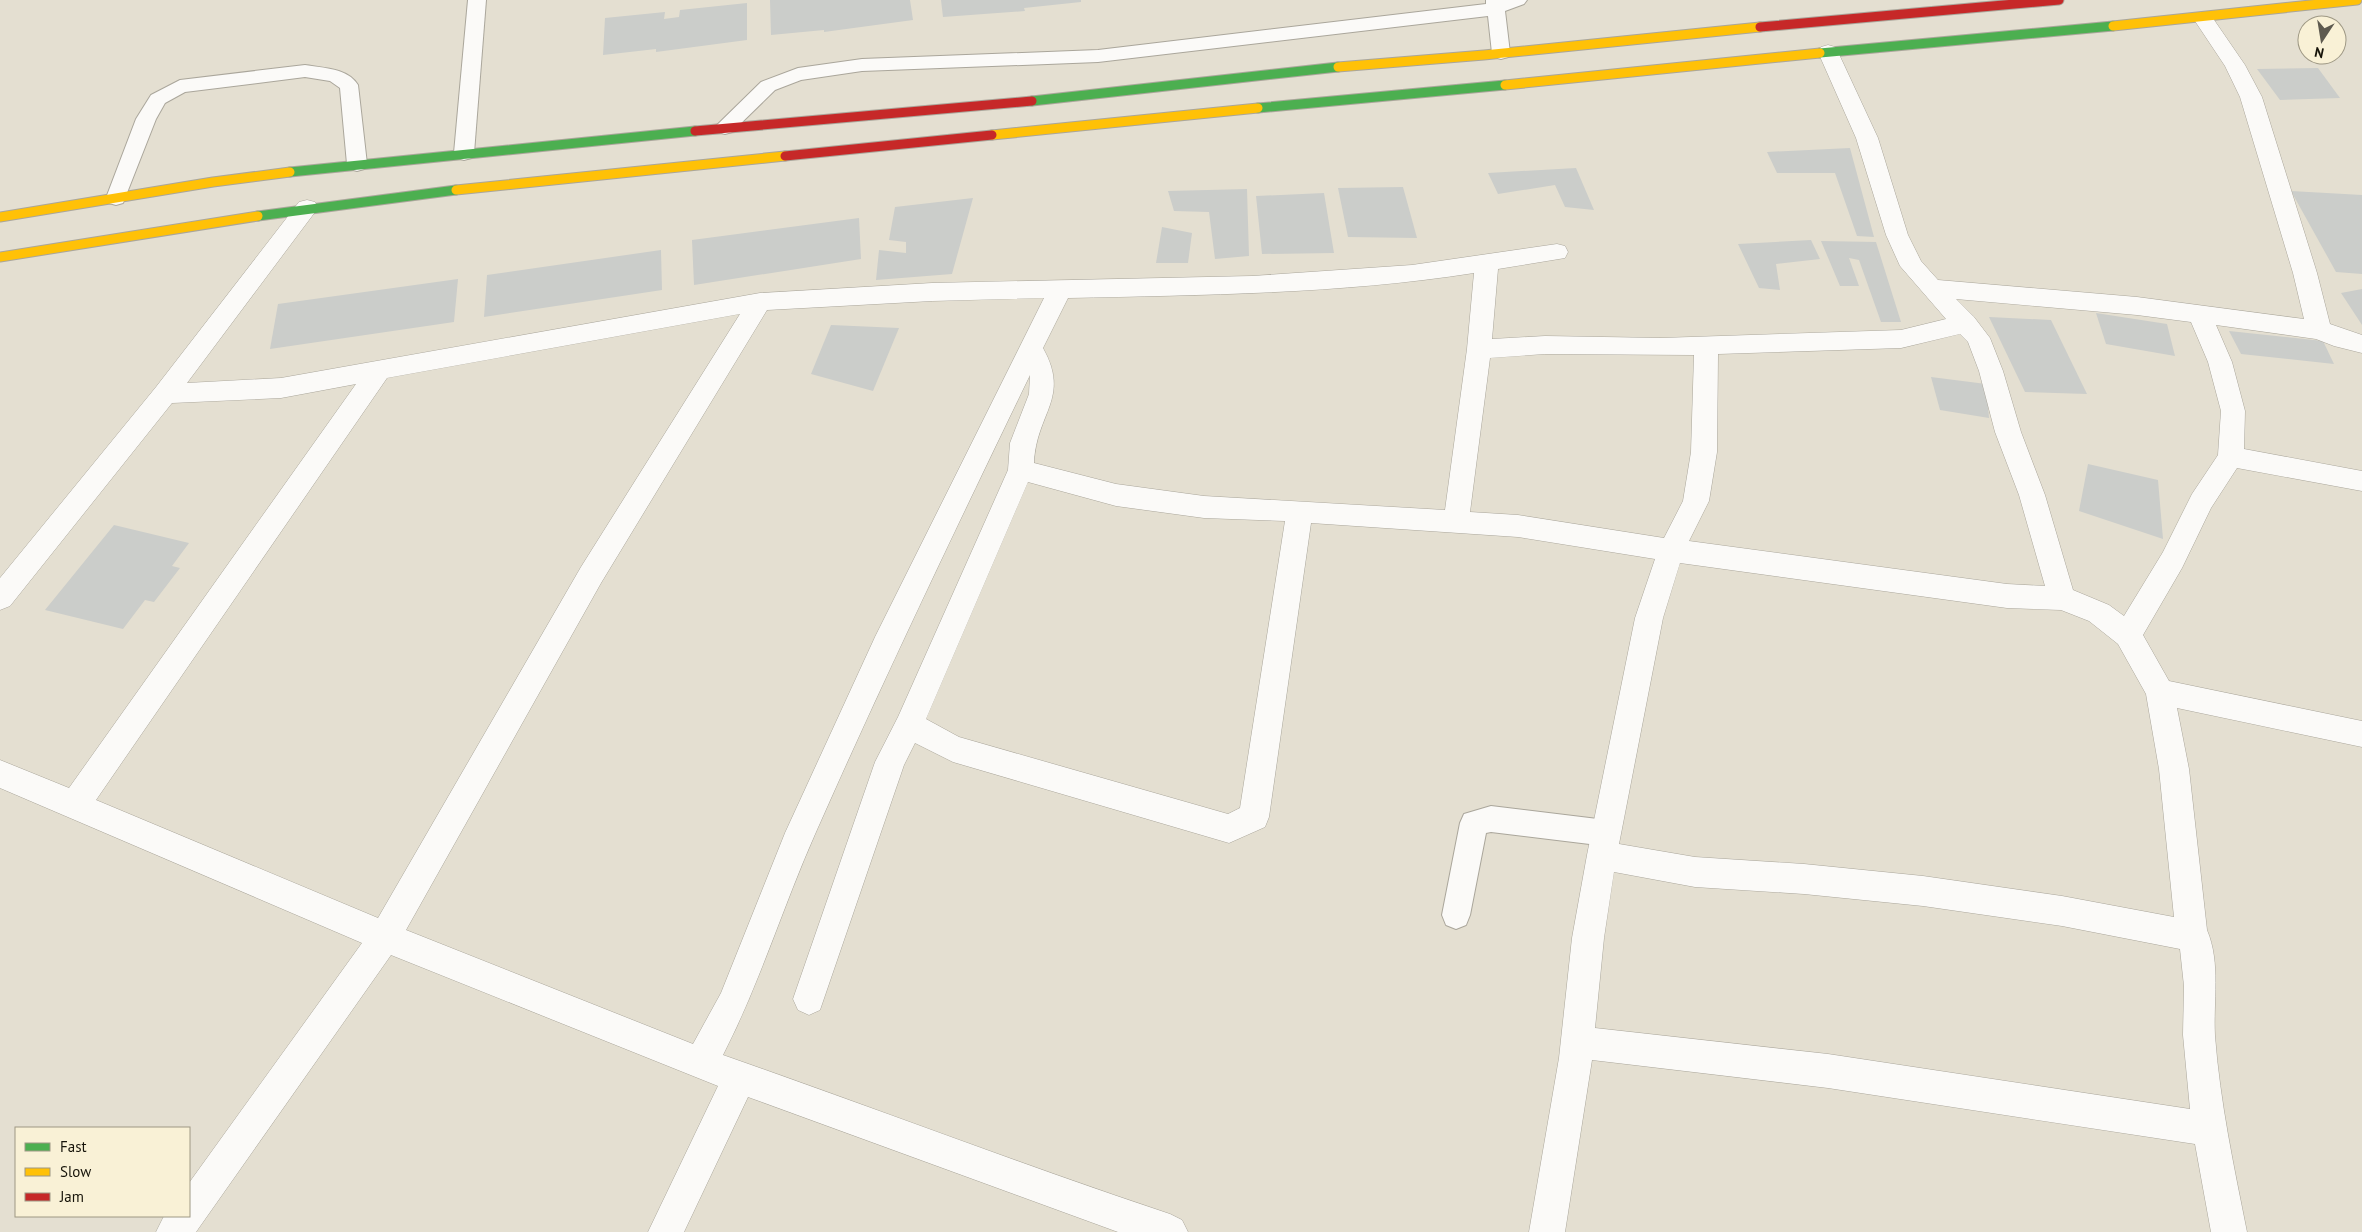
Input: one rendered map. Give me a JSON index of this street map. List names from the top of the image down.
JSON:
{
  "legend": ["Fast", "Slow", "Jam"],
  "north": "bottom"
}
